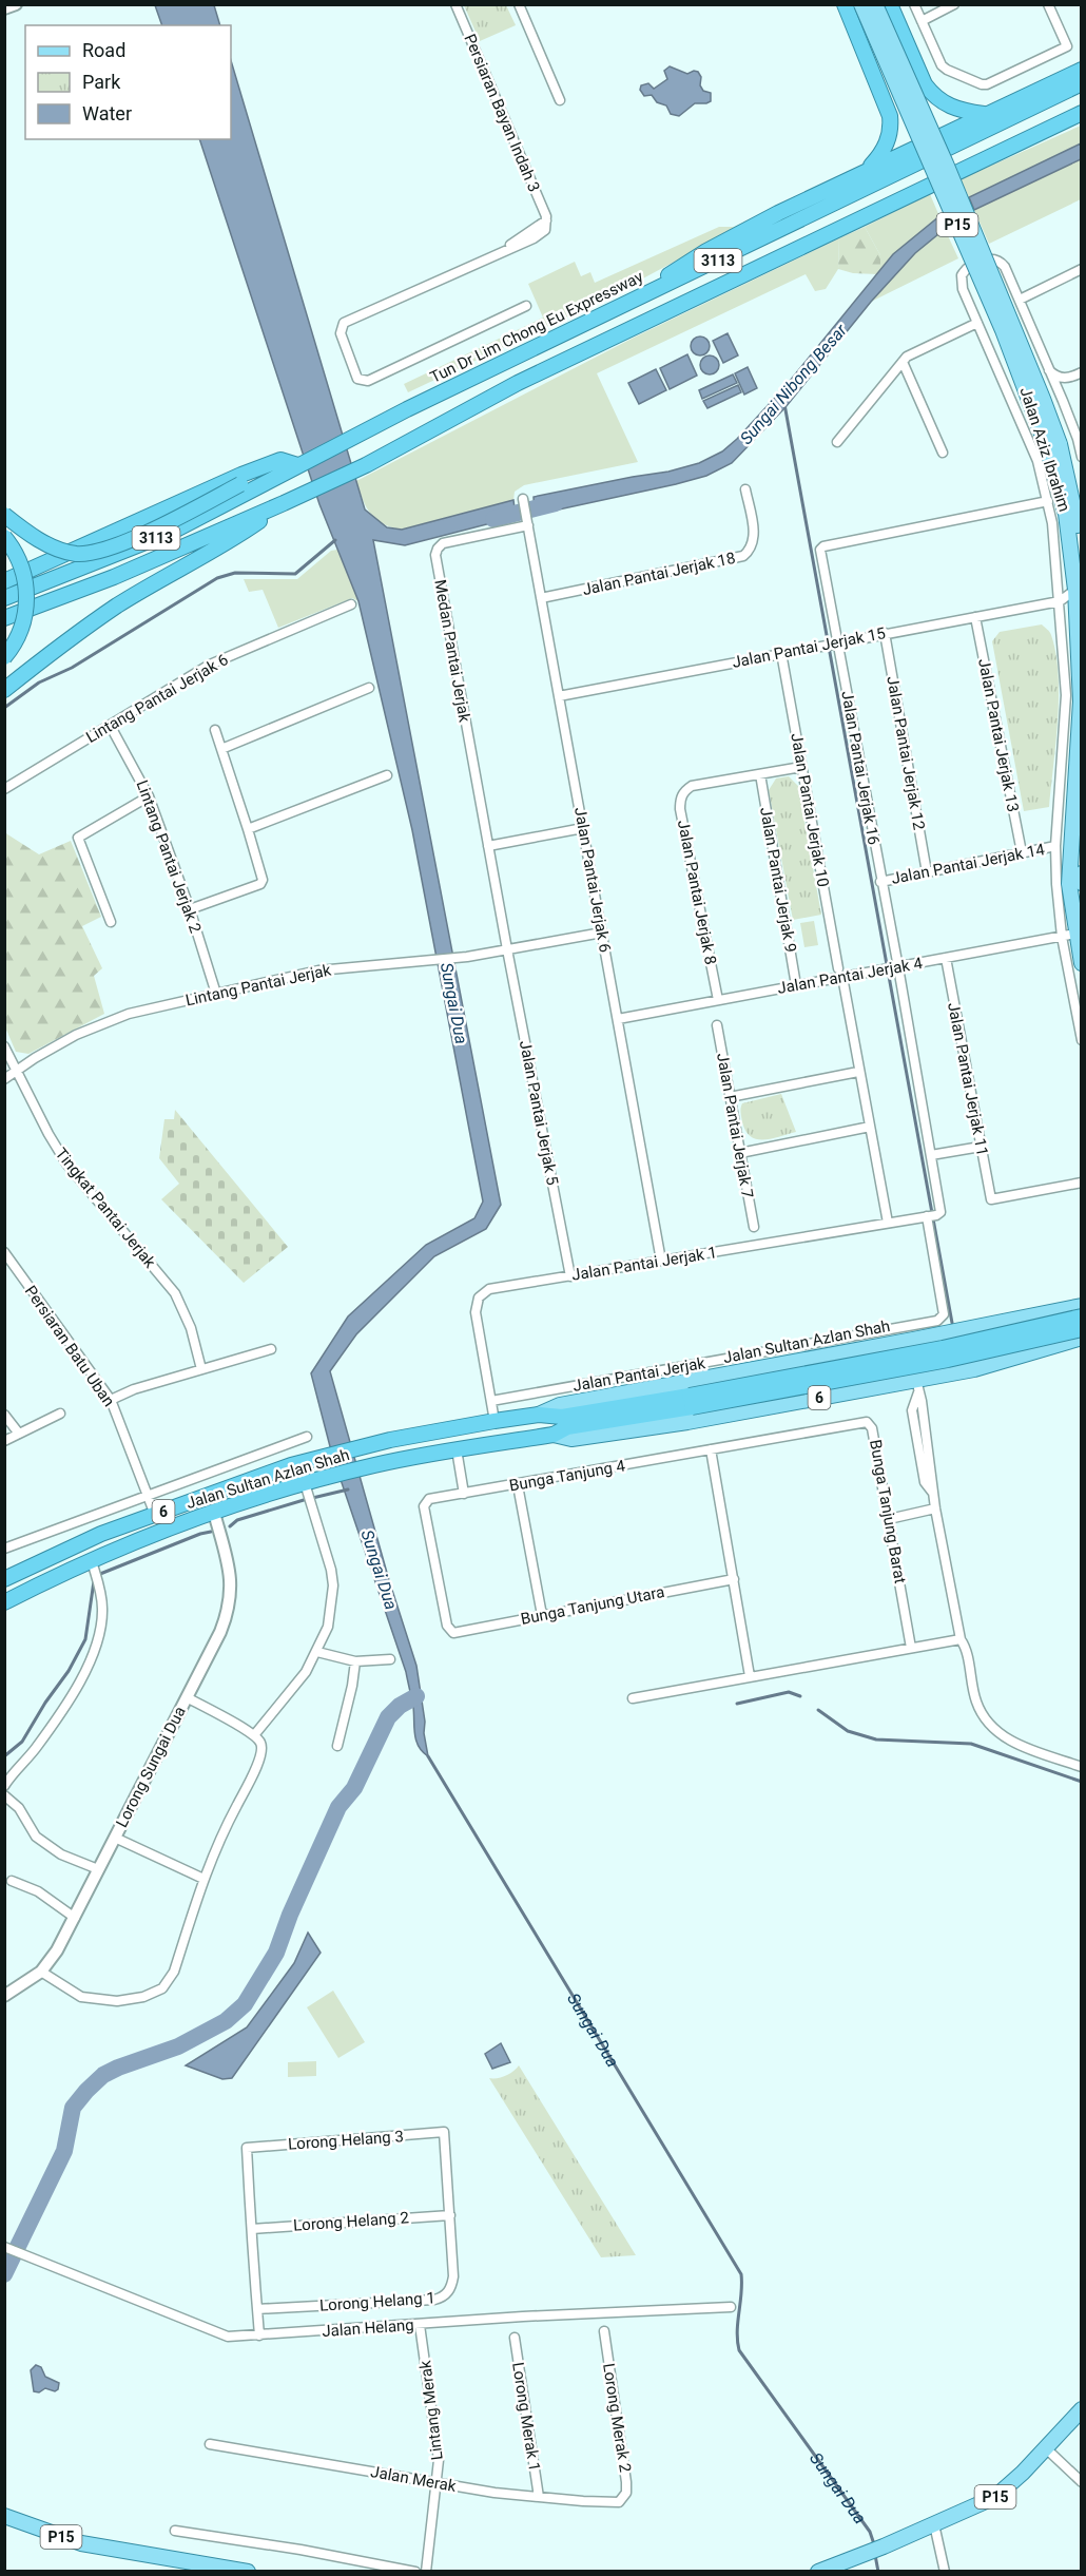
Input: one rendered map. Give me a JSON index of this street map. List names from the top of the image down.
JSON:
{
  "streets": {
    "highway": [
      "3113",
      "Tun Dr Lim Chong Eu Expressway",
      "Jalan Sultan Azlan Shah",
      "6"
    ],
    "main road": ["P15", "Jalan Aziz Ibrahim"],
    "street": [
      "Persiaran Bayan Indah 3",
      "Jalan Pantai Jerjak 18",
      "Jalan Pantai Jerjak 15",
      "Medan Pantai Jerjak",
      "Lintang Pantai Jerjak 6",
      "Jalan Pantai Jerjak 13",
      "Jalan Pantai Jerjak 12",
      "Jalan Pantai Jerjak 16",
      "Jalan Pantai Jerjak 10",
      "Lintang Pantai Jerjak 2",
      "Jalan Pantai Jerjak 14",
      "Jalan Pantai Jerjak 6",
      "Jalan Pantai Jerjak 9",
      "Jalan Pantai Jerjak 8",
      "Jalan Pantai Jerjak 4",
      "Lintang Pantai Jerjak",
      "Jalan Pantai Jerjak 11",
      "Jalan Pantai Jerjak 5",
      "Jalan Pantai Jerjak 7",
      "Tingkat Pantai Jerjak",
      "Jalan Pantai Jerjak 1",
      "Persiaran Batu Uban",
      "Jalan Pantai Jerjak",
      "Bunga Tanjung 4",
      "Bunga Tanjung Barat",
      "Bunga Tanjung Utara",
      "Lorong Sungai Dua",
      "Lorong Helang 3",
      "Lorong Helang 2",
      "Lorong Helang 1",
      "Jalan Helang",
      "Lintang Merak",
      "Lorong Merak 1",
      "Lorong Merak 2",
      "Jalan Merak"
    ]
  },
  "crossings": [
    ["Jalan Aziz Ibrahim", "Jalan Pantai Jerjak 15"],
    ["Jalan Aziz Ibrahim", "Jalan Pantai Jerjak 4"],
    ["Jalan Pantai Jerjak 18", "Jalan Pantai Jerjak 6"],
    ["Jalan Pantai Jerjak 15", "Jalan Pantai Jerjak 13"],
    ["Jalan Pantai Jerjak 15", "Jalan Pantai Jerjak 12"],
    ["Jalan Pantai Jerjak 15", "Jalan Pantai Jerjak 16"],
    ["Jalan Pantai Jerjak 15", "Jalan Pantai Jerjak 10"],
    ["Jalan Pantai Jerjak 15", "Jalan Pantai Jerjak 6"],
    ["Medan Pantai Jerjak", "Jalan Pantai Jerjak 6"],
    ["Medan Pantai Jerjak", "Lintang Pantai Jerjak"],
    ["Medan Pantai Jerjak", "Jalan Pantai Jerjak 5"],
    ["Lintang Pantai Jerjak 6", "Lintang Pantai Jerjak 2"],
    ["Jalan Pantai Jerjak 13", "Jalan Pantai Jerjak 14"],
    ["Jalan Pantai Jerjak 12", "Jalan Pantai Jerjak 14"],
    ["Jalan Pantai Jerjak 16", "Jalan Pantai Jerjak 14"],
    ["Jalan Pantai Jerjak 16", "Jalan Pantai Jerjak 4"],
    ["Jalan Pantai Jerjak 16", "Jalan Pantai Jerjak 1"],
    ["Jalan Pantai Jerjak 16", "Jalan Pantai Jerjak"],
    ["Jalan Pantai Jerjak 10", "Jalan Pantai Jerjak 8"],
    ["Jalan Pantai Jerjak 10", "Jalan Pantai Jerjak 4"],
    ["Jalan Pantai Jerjak 10", "Jalan Pantai Jerjak 1"],
    ["Lintang Pantai Jerjak 2", "Lintang Pantai Jerjak"],
    ["Jalan Pantai Jerjak 6", "Jalan Pantai Jerjak 4"],
    ["Jalan Pantai Jerjak 6", "Lintang Pantai Jerjak"],
    ["Jalan Pantai Jerjak 6", "Jalan Pantai Jerjak 1"],
    ["Jalan Pantai Jerjak 9", "Jalan Pantai Jerjak 8"],
    ["Jalan Pantai Jerjak 9", "Jalan Pantai Jerjak 4"],
    ["Jalan Pantai Jerjak 8", "Jalan Pantai Jerjak 4"],
    ["Jalan Pantai Jerjak 4", "Jalan Pantai Jerjak 11"],
    ["Lintang Pantai Jerjak", "Jalan Pantai Jerjak 5"],
    ["Lintang Pantai Jerjak", "Tingkat Pantai Jerjak"],
    ["Jalan Pantai Jerjak 5", "Jalan Pantai Jerjak 1"],
    ["Jalan Pantai Jerjak 1", "Jalan Sultan Azlan Shah"],
    ["Jalan Pantai Jerjak 1", "Jalan Pantai Jerjak"],
    ["Jalan Sultan Azlan Shah", "Persiaran Batu Uban"],
    ["Jalan Sultan Azlan Shah", "Lorong Sungai Dua"],
    ["Bunga Tanjung 4", "Bunga Tanjung Barat"],
    ["Bunga Tanjung 4", "Bunga Tanjung Utara"],
    ["Lorong Helang 3", "Lorong Helang 2"],
    ["Lorong Helang 3", "Lorong Helang 1"],
    ["Lorong Helang 2", "Lorong Helang 1"],
    ["Jalan Helang", "Lintang Merak"],
    ["Lintang Merak", "Jalan Merak"],
    ["Lorong Merak 1", "Jalan Merak"],
    ["Lorong Merak 2", "Jalan Merak"]
  ],
  "water": ["Sungai Nibong Besar", "Sungai Dua"],
  "legend": ["Road", "Park", "Water"]
}
